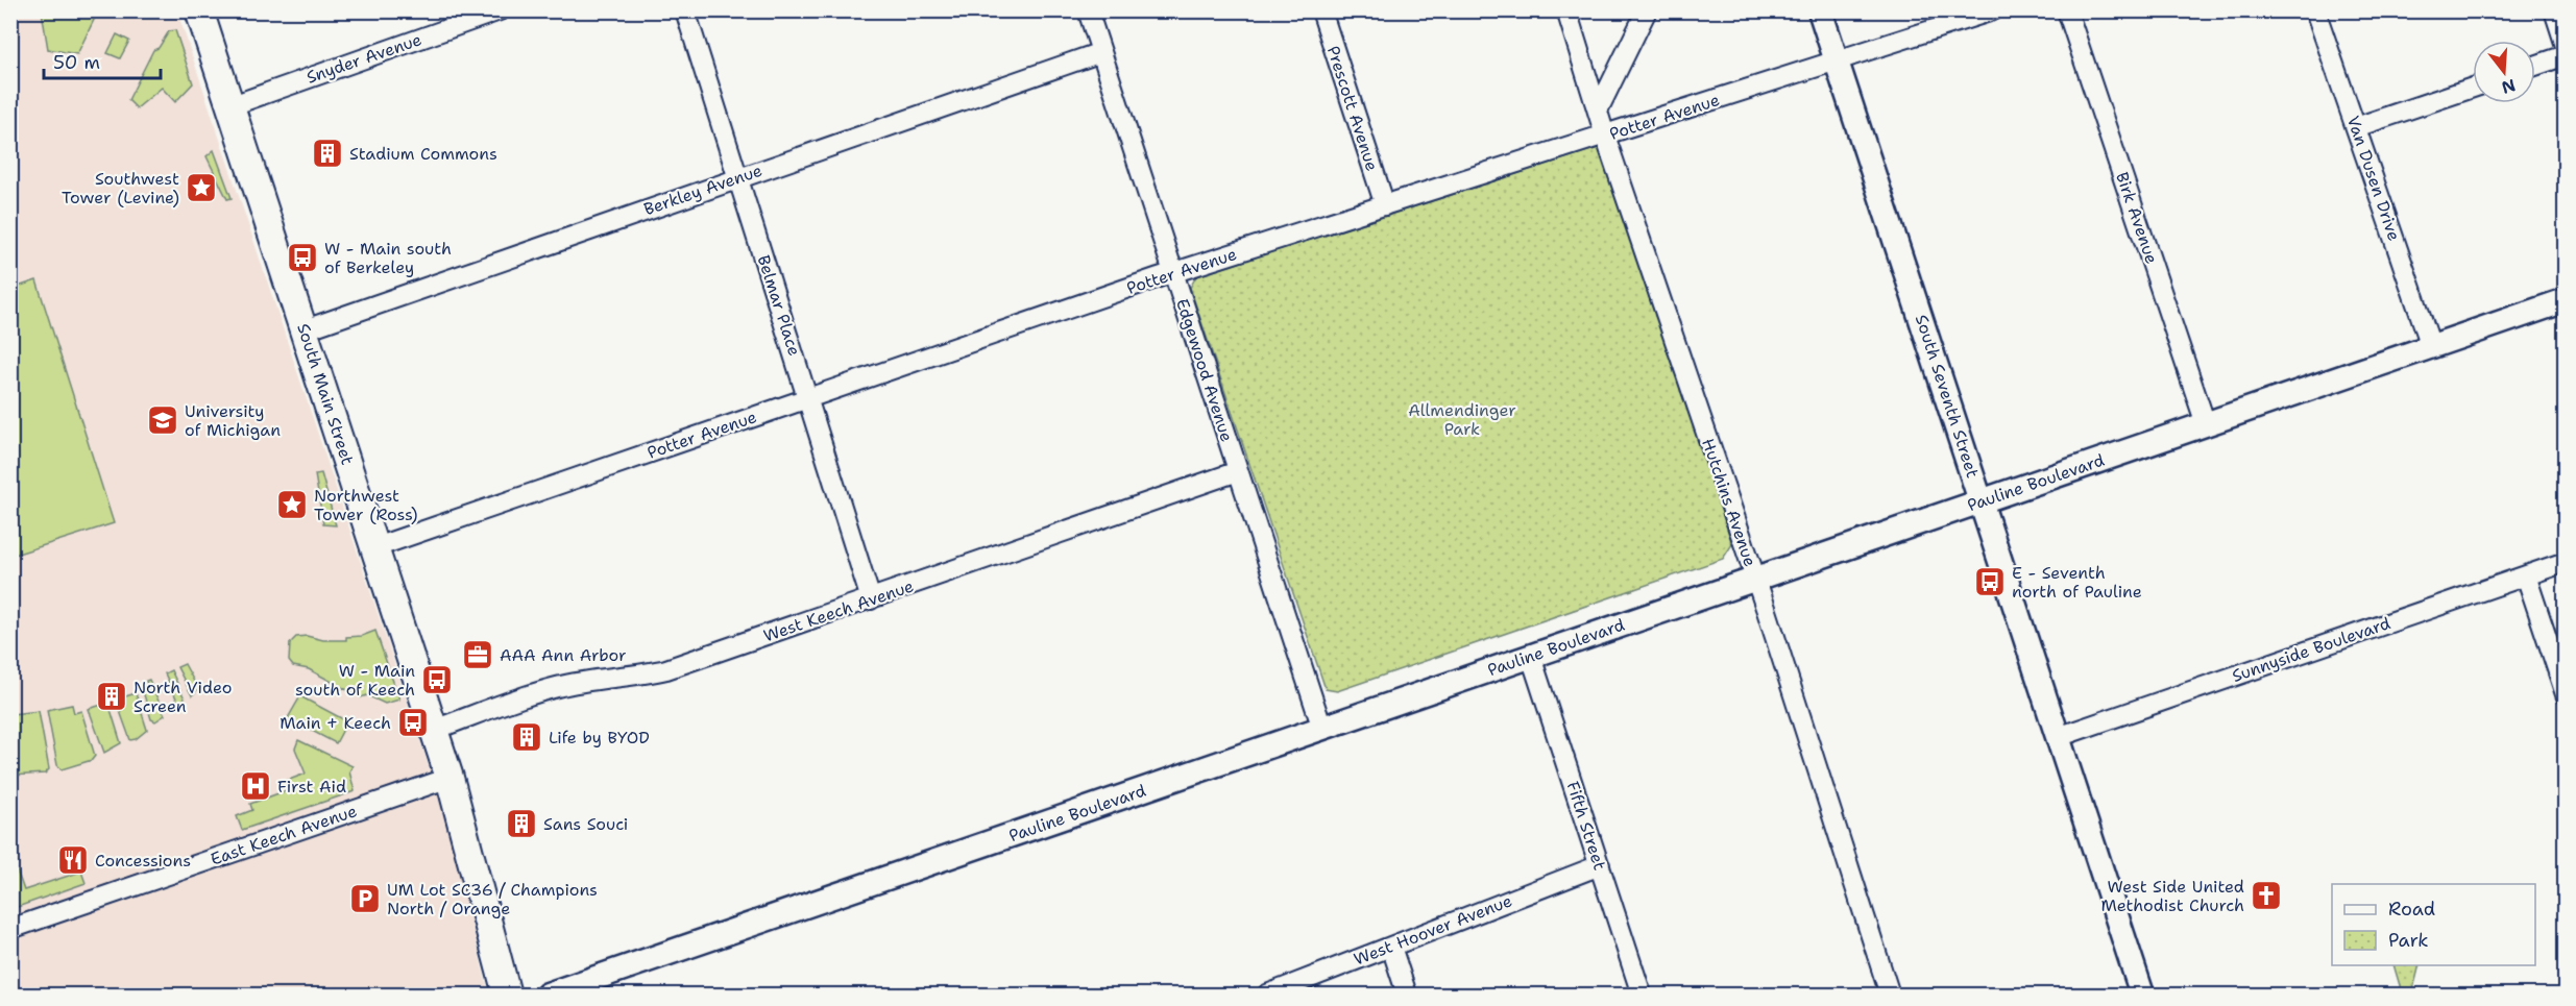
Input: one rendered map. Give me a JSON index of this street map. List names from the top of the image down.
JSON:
{
  "streets": {
    "main road": ["South Main Street"],
    "street": [
      "Snyder Avenue",
      "Prescott Avenue",
      "Potter Avenue",
      "Van Dusen Drive",
      "Berkley Avenue",
      "Birk Avenue",
      "Belmar Place",
      "Edgewood Avenue",
      "South Seventh Street",
      "Pauline Boulevard",
      "Hutchins Avenue",
      "West Keech Avenue",
      "Sunnyside Boulevard",
      "Fifth Street",
      "East Keech Avenue",
      "West Hoover Avenue"
    ]
  },
  "crossings": [
    ["Snyder Avenue", "South Main Street"],
    ["Prescott Avenue", "Potter Avenue"],
    ["Potter Avenue", "Belmar Place"],
    ["Potter Avenue", "Edgewood Avenue"],
    ["Potter Avenue", "South Main Street"],
    ["Potter Avenue", "South Seventh Street"],
    ["Potter Avenue", "Hutchins Avenue"],
    ["Van Dusen Drive", "Pauline Boulevard"],
    ["Berkley Avenue", "Belmar Place"],
    ["Berkley Avenue", "Edgewood Avenue"],
    ["Berkley Avenue", "South Main Street"],
    ["Birk Avenue", "Pauline Boulevard"],
    ["Belmar Place", "West Keech Avenue"],
    ["Edgewood Avenue", "Pauline Boulevard"],
    ["Edgewood Avenue", "West Keech Avenue"],
    ["South Main Street", "West Keech Avenue"],
    ["South Main Street", "East Keech Avenue"],
    ["South Seventh Street", "Pauline Boulevard"],
    ["South Seventh Street", "Sunnyside Boulevard"],
    ["Pauline Boulevard", "Hutchins Avenue"],
    ["Pauline Boulevard", "Fifth Street"],
    ["Fifth Street", "West Hoover Avenue"]
  ],
  "parks": ["Allmendinger Park"],
  "places": {
    "building": [
      "Stadium Commons",
      "North Video Screen",
      "Life by BYOD",
      "Sans Souci"
    ],
    "place": ["Southwest Tower (Levine)", "Northwest Tower (Ross)"],
    "bus stop": [
      "W - Main south of Berkeley",
      "E - Seventh north of Pauline",
      "W - Main south of Keech",
      "Main + Keech"
    ],
    "school or university": ["University of Michigan"],
    "office": ["AAA Ann Arbor"],
    "hospital": ["First Aid"],
    "restaurant": ["Concessions"],
    "church": ["West Side United Methodist Church"],
    "parking": ["UM Lot SC36 / Champions North / Orange"]
  },
  "legend": ["Road", "Park"],
  "scale_bar": "50 m",
  "north": "bottom"
}
